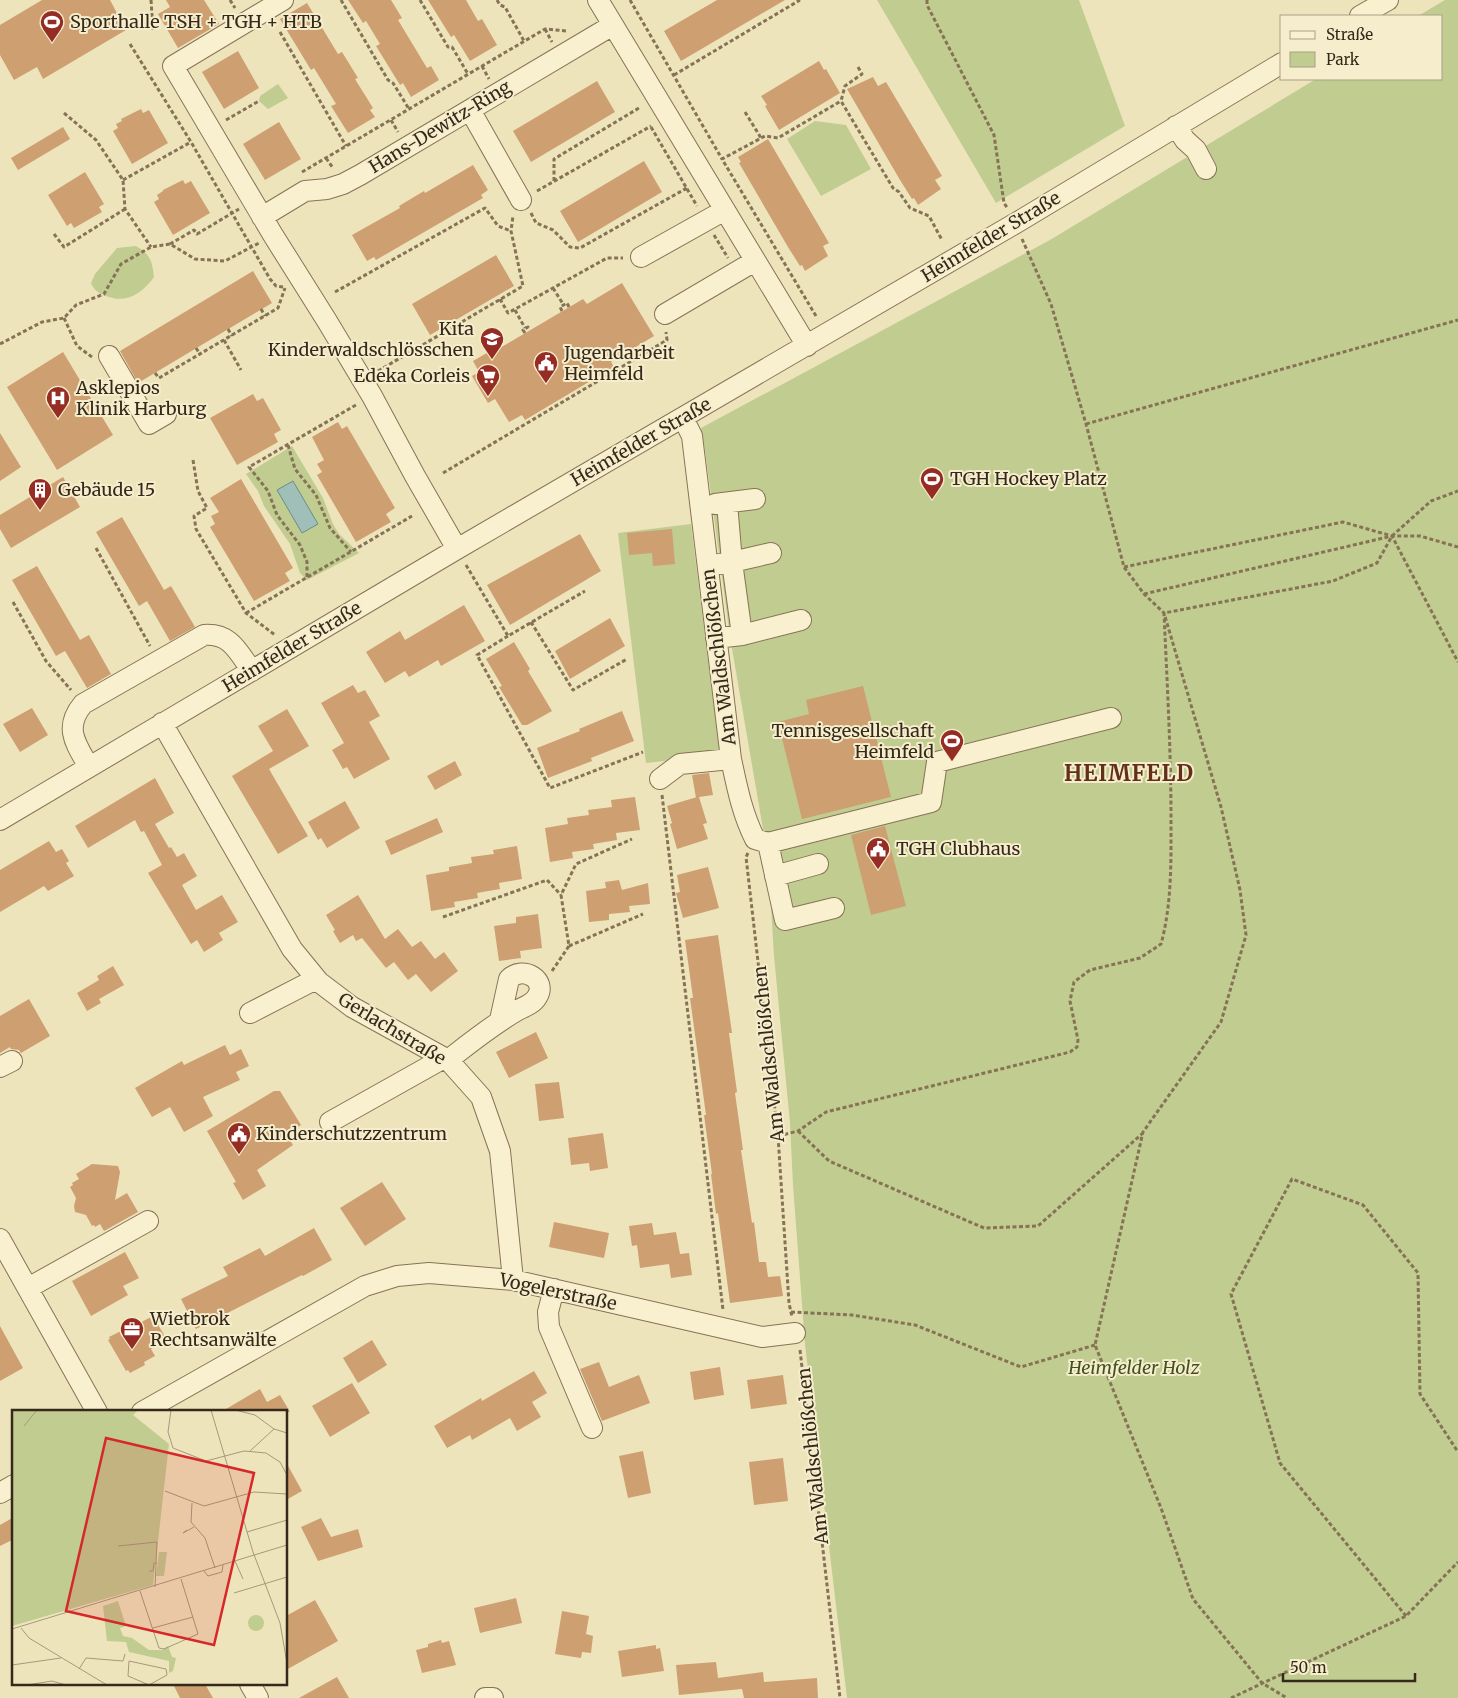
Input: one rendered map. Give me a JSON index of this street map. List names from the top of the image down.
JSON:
{
  "streets": {
    "street": [
      "Hans-Dewitz-Ring",
      "Heimfelder Straße",
      "Am Waldschlößchen",
      "Gerlachstraße",
      "Vogelerstraße"
    ]
  },
  "crossings": [
    ["Heimfelder Straße", "Am Waldschlößchen"],
    ["Heimfelder Straße", "Gerlachstraße"],
    ["Am Waldschlößchen", "Vogelerstraße"],
    ["Gerlachstraße", "Vogelerstraße"]
  ],
  "districts": ["HEIMFELD"],
  "parks": ["Heimfelder Holz"],
  "places": {
    "sports": ["Sporthalle TSH + TGH + HTB", "TGH Hockey Platz", "Tennisgesellschaft Heimfeld"],
    "school or university": ["Kita Kinderwaldschlösschen"],
    "public building": ["Jugendarbeit Heimfeld", "TGH Clubhaus", "Kinderschutzzentrum"],
    "supermarket": ["Edeka Corleis"],
    "hospital": ["Asklepios Klinik Harburg"],
    "building": ["Gebäude 15"],
    "office": ["Wietbrok Rechtsanwälte"]
  },
  "legend": ["Straße", "Park"],
  "scale_bar": "50 m"
}
